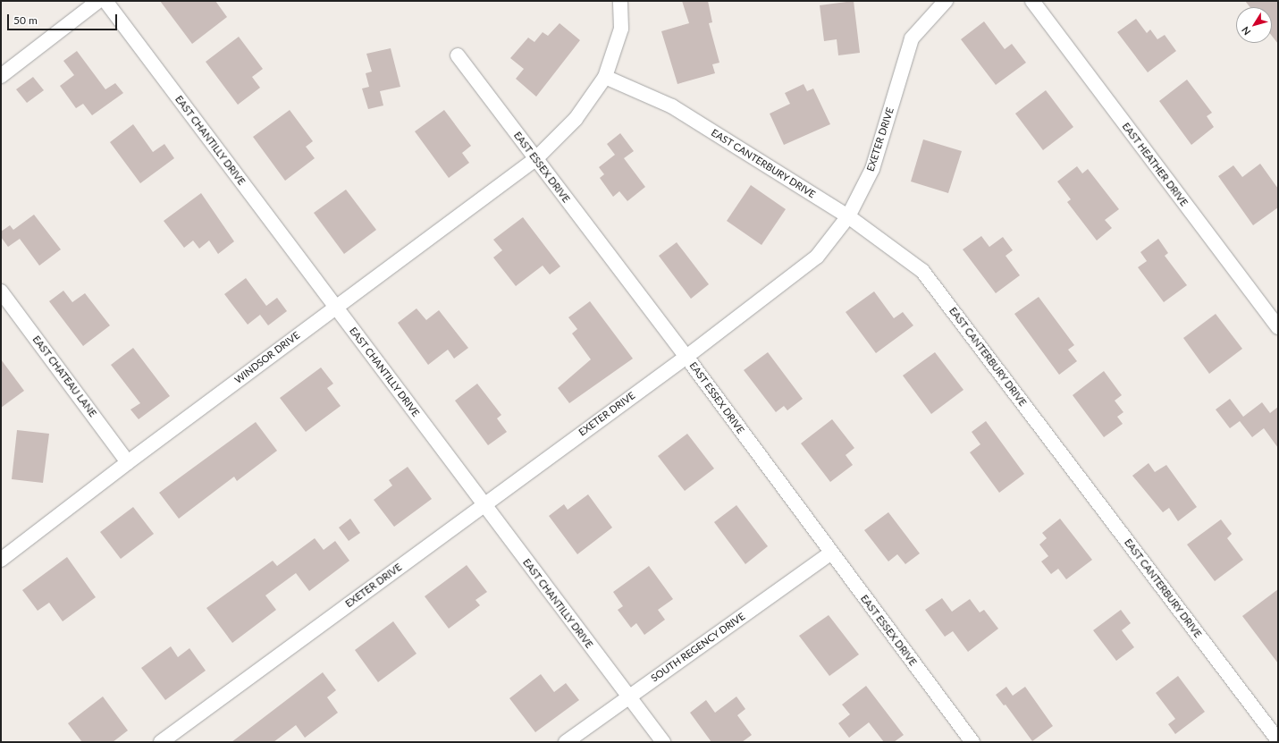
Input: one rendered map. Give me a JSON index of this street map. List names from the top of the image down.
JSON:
{
  "streets": {
    "street": [
      "EXETER DRIVE",
      "EAST CHANTILLY DRIVE",
      "EAST CANTERBURY DRIVE",
      "EAST HEATHER DRIVE",
      "EAST ESSEX DRIVE",
      "WINDSOR DRIVE",
      "EAST CHATEAU LANE",
      "SOUTH REGENCY DRIVE"
    ]
  },
  "crossings": [
    ["EXETER DRIVE", "EAST CHANTILLY DRIVE"],
    ["EXETER DRIVE", "EAST CANTERBURY DRIVE"],
    ["EXETER DRIVE", "EAST ESSEX DRIVE"],
    ["EAST CHANTILLY DRIVE", "WINDSOR DRIVE"],
    ["EAST CHANTILLY DRIVE", "SOUTH REGENCY DRIVE"],
    ["EAST CANTERBURY DRIVE", "WINDSOR DRIVE"],
    ["EAST ESSEX DRIVE", "WINDSOR DRIVE"],
    ["EAST ESSEX DRIVE", "SOUTH REGENCY DRIVE"],
    ["WINDSOR DRIVE", "EAST CHATEAU LANE"]
  ],
  "scale_bar": "50 m",
  "north": "bottom left"
}
